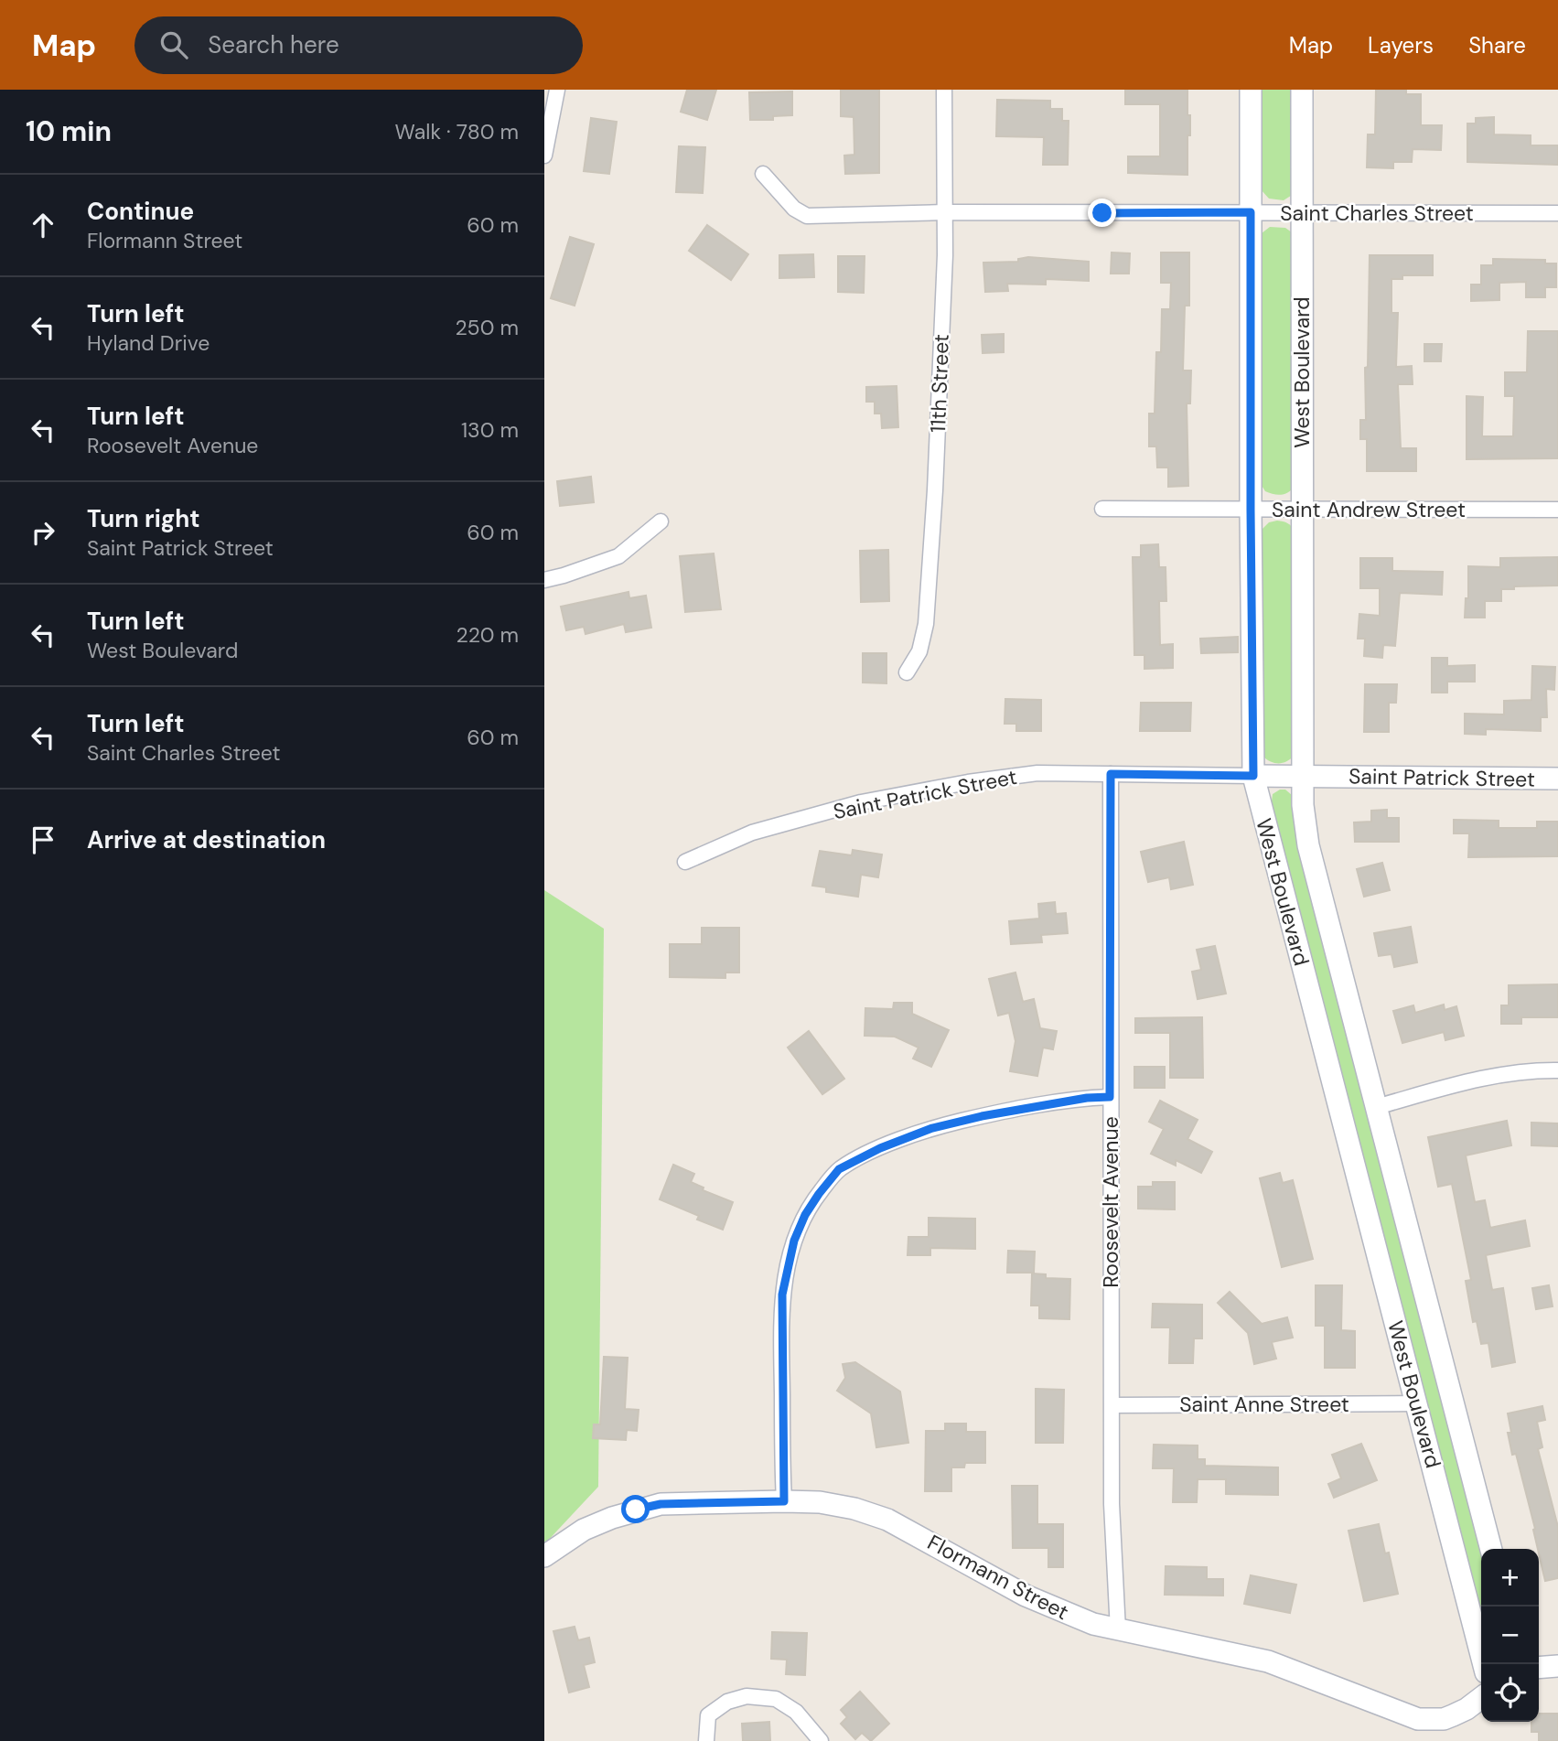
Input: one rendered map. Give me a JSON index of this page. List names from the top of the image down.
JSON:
{
  "streets": {
    "street": [
      "Saint Charles Street",
      "West Boulevard",
      "11th Street",
      "Saint Andrew Street",
      "Saint Patrick Street",
      "Roosevelt Avenue",
      "Saint Anne Street",
      "Flormann Street"
    ]
  },
  "crossings": [
    ["Saint Charles Street", "West Boulevard"],
    ["Saint Charles Street", "11th Street"],
    ["West Boulevard", "Saint Andrew Street"],
    ["West Boulevard", "Saint Patrick Street"],
    ["West Boulevard", "Saint Anne Street"],
    ["Saint Patrick Street", "Roosevelt Avenue"],
    ["Roosevelt Avenue", "Saint Anne Street"],
    ["Roosevelt Avenue", "Flormann Street"]
  ],
  "page": {
    "header": "Map",
    "search": "Search here",
    "nav": ["Map", "Layers", "Share"],
    "heading": ["10 min", "Walk · 780 m"],
    "list": [
      ["Continue", "Flormann Street", "60 m"],
      ["Turn left", "Hyland Drive", "250 m"],
      ["Turn left", "Roosevelt Avenue", "130 m"],
      ["Turn right", "Saint Patrick Street", "60 m"],
      ["Turn left", "West Boulevard", "220 m"],
      ["Turn left", "Saint Charles Street", "60 m"],
      "Arrive at destination"
    ],
    "map_buttons": ["+", "−"]
  }
}
